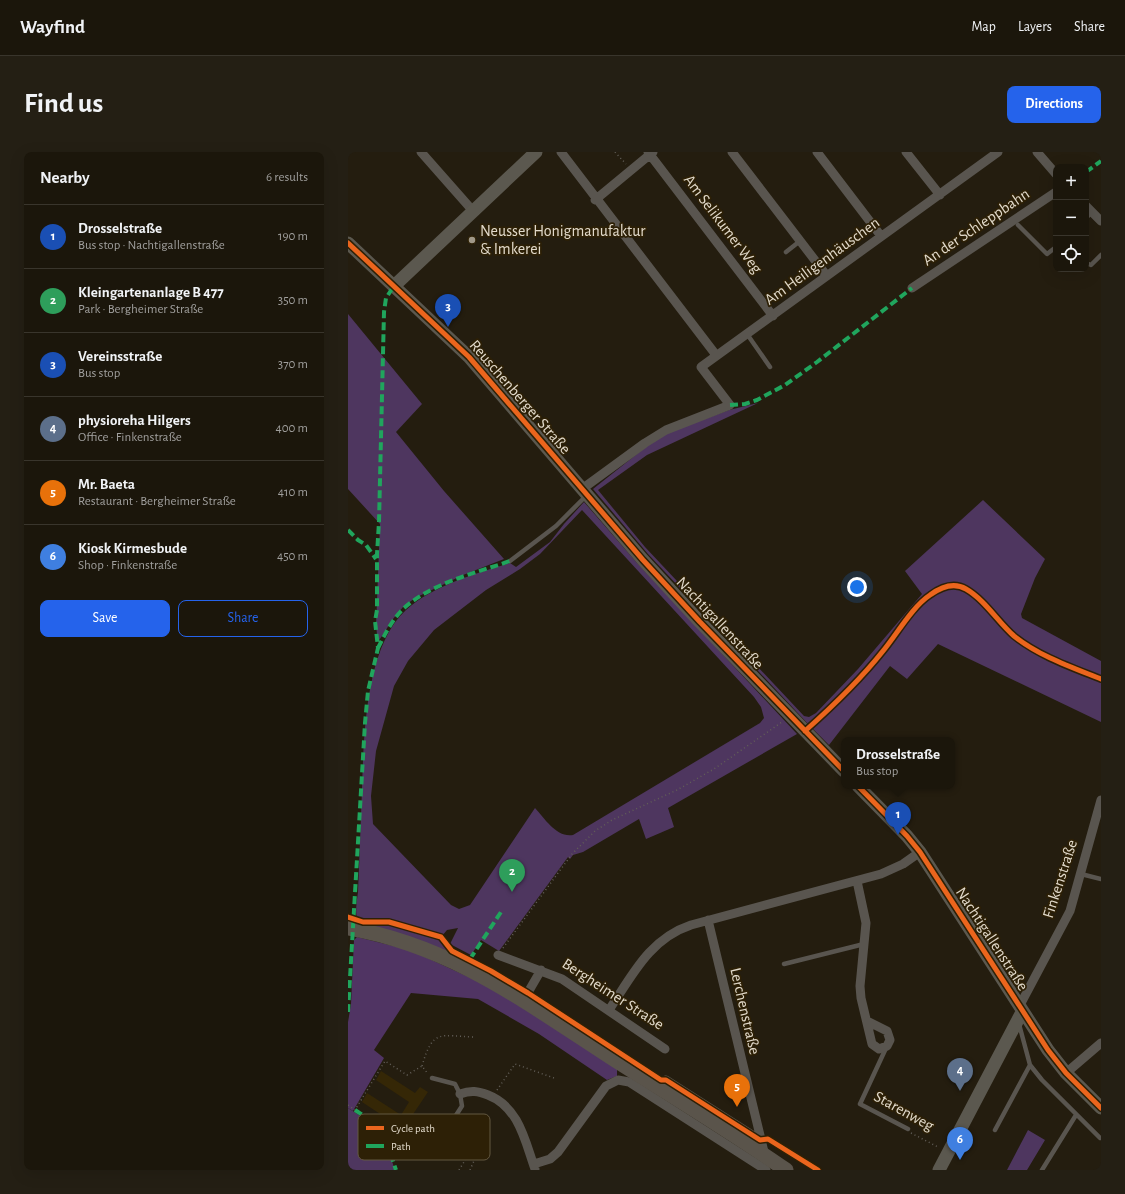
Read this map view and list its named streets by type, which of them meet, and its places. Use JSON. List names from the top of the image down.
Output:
{
  "streets": {
    "main road": ["Reuschenberger Straße", "Nachtigallenstraße", "Finkenstraße"],
    "street": [
      "Am Selikumer Weg",
      "An der Schleppbahn",
      "Am Heiligenhäuschen",
      "Bergheimer Straße",
      "Lerchenstraße"
    ],
    "lane": ["Starenweg"]
  },
  "crossings": [
    ["Am Selikumer Weg", "Am Heiligenhäuschen"],
    ["Am Heiligenhäuschen", "Reuschenberger Straße"],
    ["Am Heiligenhäuschen", "Nachtigallenstraße"],
    ["Reuschenberger Straße", "Nachtigallenstraße"],
    ["Nachtigallenstraße", "Finkenstraße"],
    ["Finkenstraße", "Starenweg"]
  ],
  "places": ["Neusser Honigmanufaktur & Imkerei"],
  "legend": ["Cycle path", "Path"],
  "page": {
    "header": "Wayfind",
    "nav": ["Map", "Layers", "Share"],
    "buttons": [
      "Directions",
      ["Save", "Share"]
    ],
    "title": "Find us",
    "heading": ["Nearby", "6 results"],
    "map_buttons": ["+", "−"],
    "list": [
      {
        "mark": "1",
        "name": "Drosselstraße",
        "note": "Bus stop · Nachtigallenstraße",
        "value": "190 m"
      },
      {
        "mark": "2",
        "name": "Kleingartenanlage B 477",
        "note": "Park · Bergheimer Straße",
        "value": "350 m"
      },
      {
        "mark": "3",
        "name": "Vereinsstraße",
        "note": "Bus stop",
        "value": "370 m"
      },
      {
        "mark": "4",
        "name": "physioreha Hilgers",
        "note": "Office · Finkenstraße",
        "value": "400 m"
      },
      {
        "mark": "5",
        "name": "Mr. Baeta",
        "note": "Restaurant · Bergheimer Straße",
        "value": "410 m"
      },
      {
        "mark": "6",
        "name": "Kiosk Kirmesbude",
        "note": "Shop · Finkenstraße",
        "value": "450 m"
      }
    ],
    "pins": [
      "3",
      "1",
      "2",
      "4",
      "5",
      "6"
    ],
    "popup": ["Drosselstraße", "Bus stop"]
  }
}
